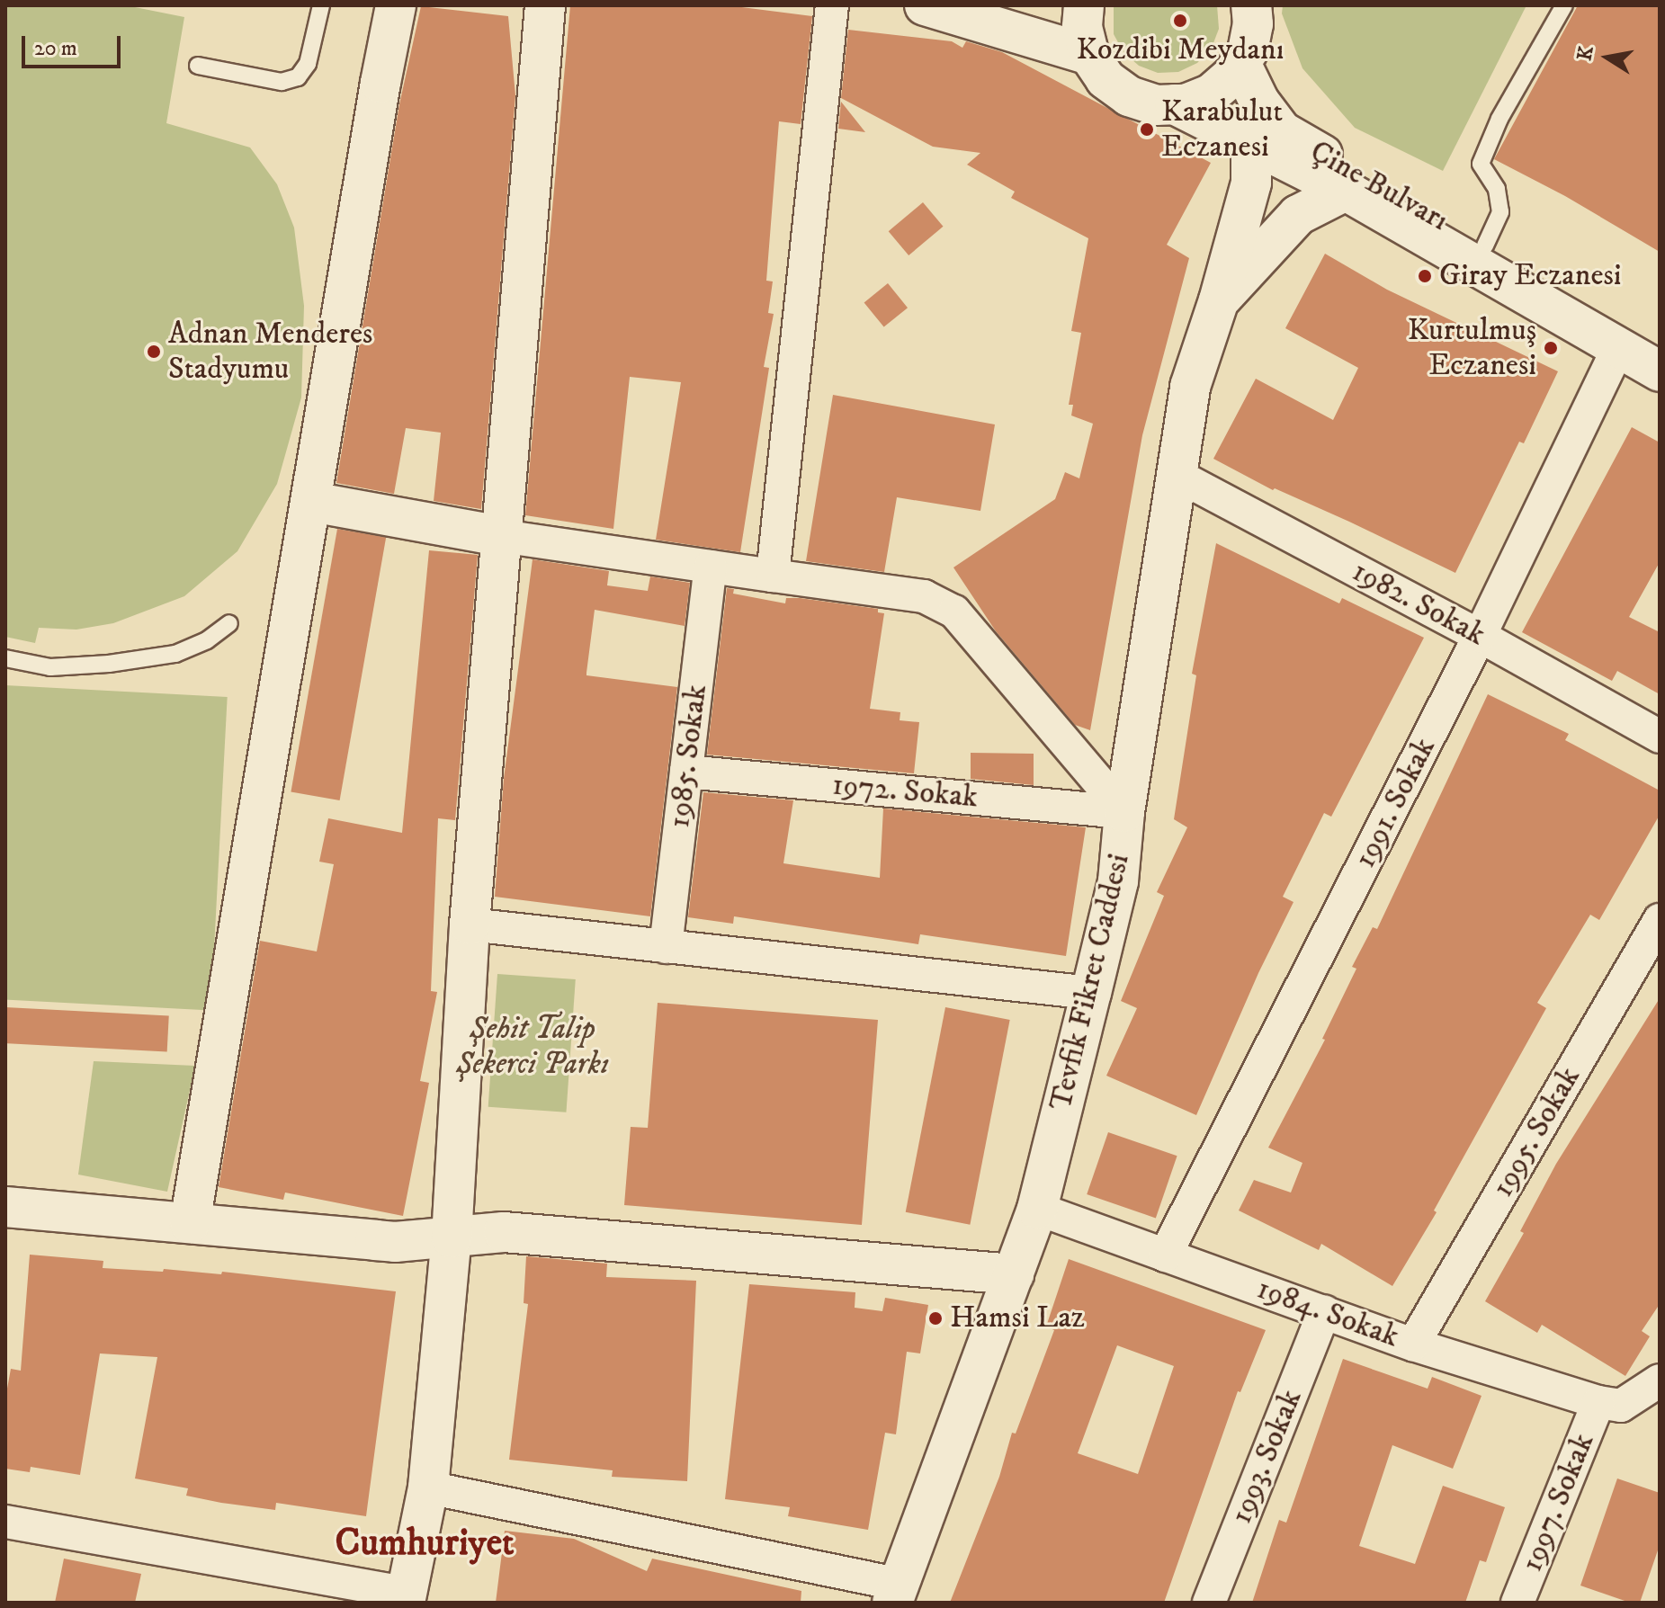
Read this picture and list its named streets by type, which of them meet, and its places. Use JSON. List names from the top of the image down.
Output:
{
  "streets": {
    "street": [
      "Çine Bulvarı",
      "1982. Sokak",
      "1985. Sokak",
      "1972. Sokak",
      "1991. Sokak",
      "Tevfik Fikret Caddesi",
      "1995. Sokak",
      "1984. Sokak",
      "1993. Sokak",
      "1997. Sokak"
    ]
  },
  "crossings": [
    ["Çine Bulvarı", "1991. Sokak"],
    ["Çine Bulvarı", "Tevfik Fikret Caddesi"],
    ["1982. Sokak", "1991. Sokak"],
    ["1982. Sokak", "Tevfik Fikret Caddesi"],
    ["1985. Sokak", "1972. Sokak"],
    ["1972. Sokak", "Tevfik Fikret Caddesi"],
    ["1991. Sokak", "1984. Sokak"],
    ["Tevfik Fikret Caddesi", "1984. Sokak"],
    ["1995. Sokak", "1984. Sokak"],
    ["1984. Sokak", "1993. Sokak"],
    ["1984. Sokak", "1997. Sokak"]
  ],
  "districts": ["Cumhuriyet"],
  "parks": ["Şehit Talip Şekerci Parkı"],
  "places": [
    "Kozdibi Meydanı",
    "Karabulut Eczanesi",
    "Giray Eczanesi",
    "Kurtulmuş Eczanesi",
    "Adnan Menderes Stadyumu",
    "Hamsi Laz"
  ],
  "scale_bar": "20 m",
  "north": "left"
}
